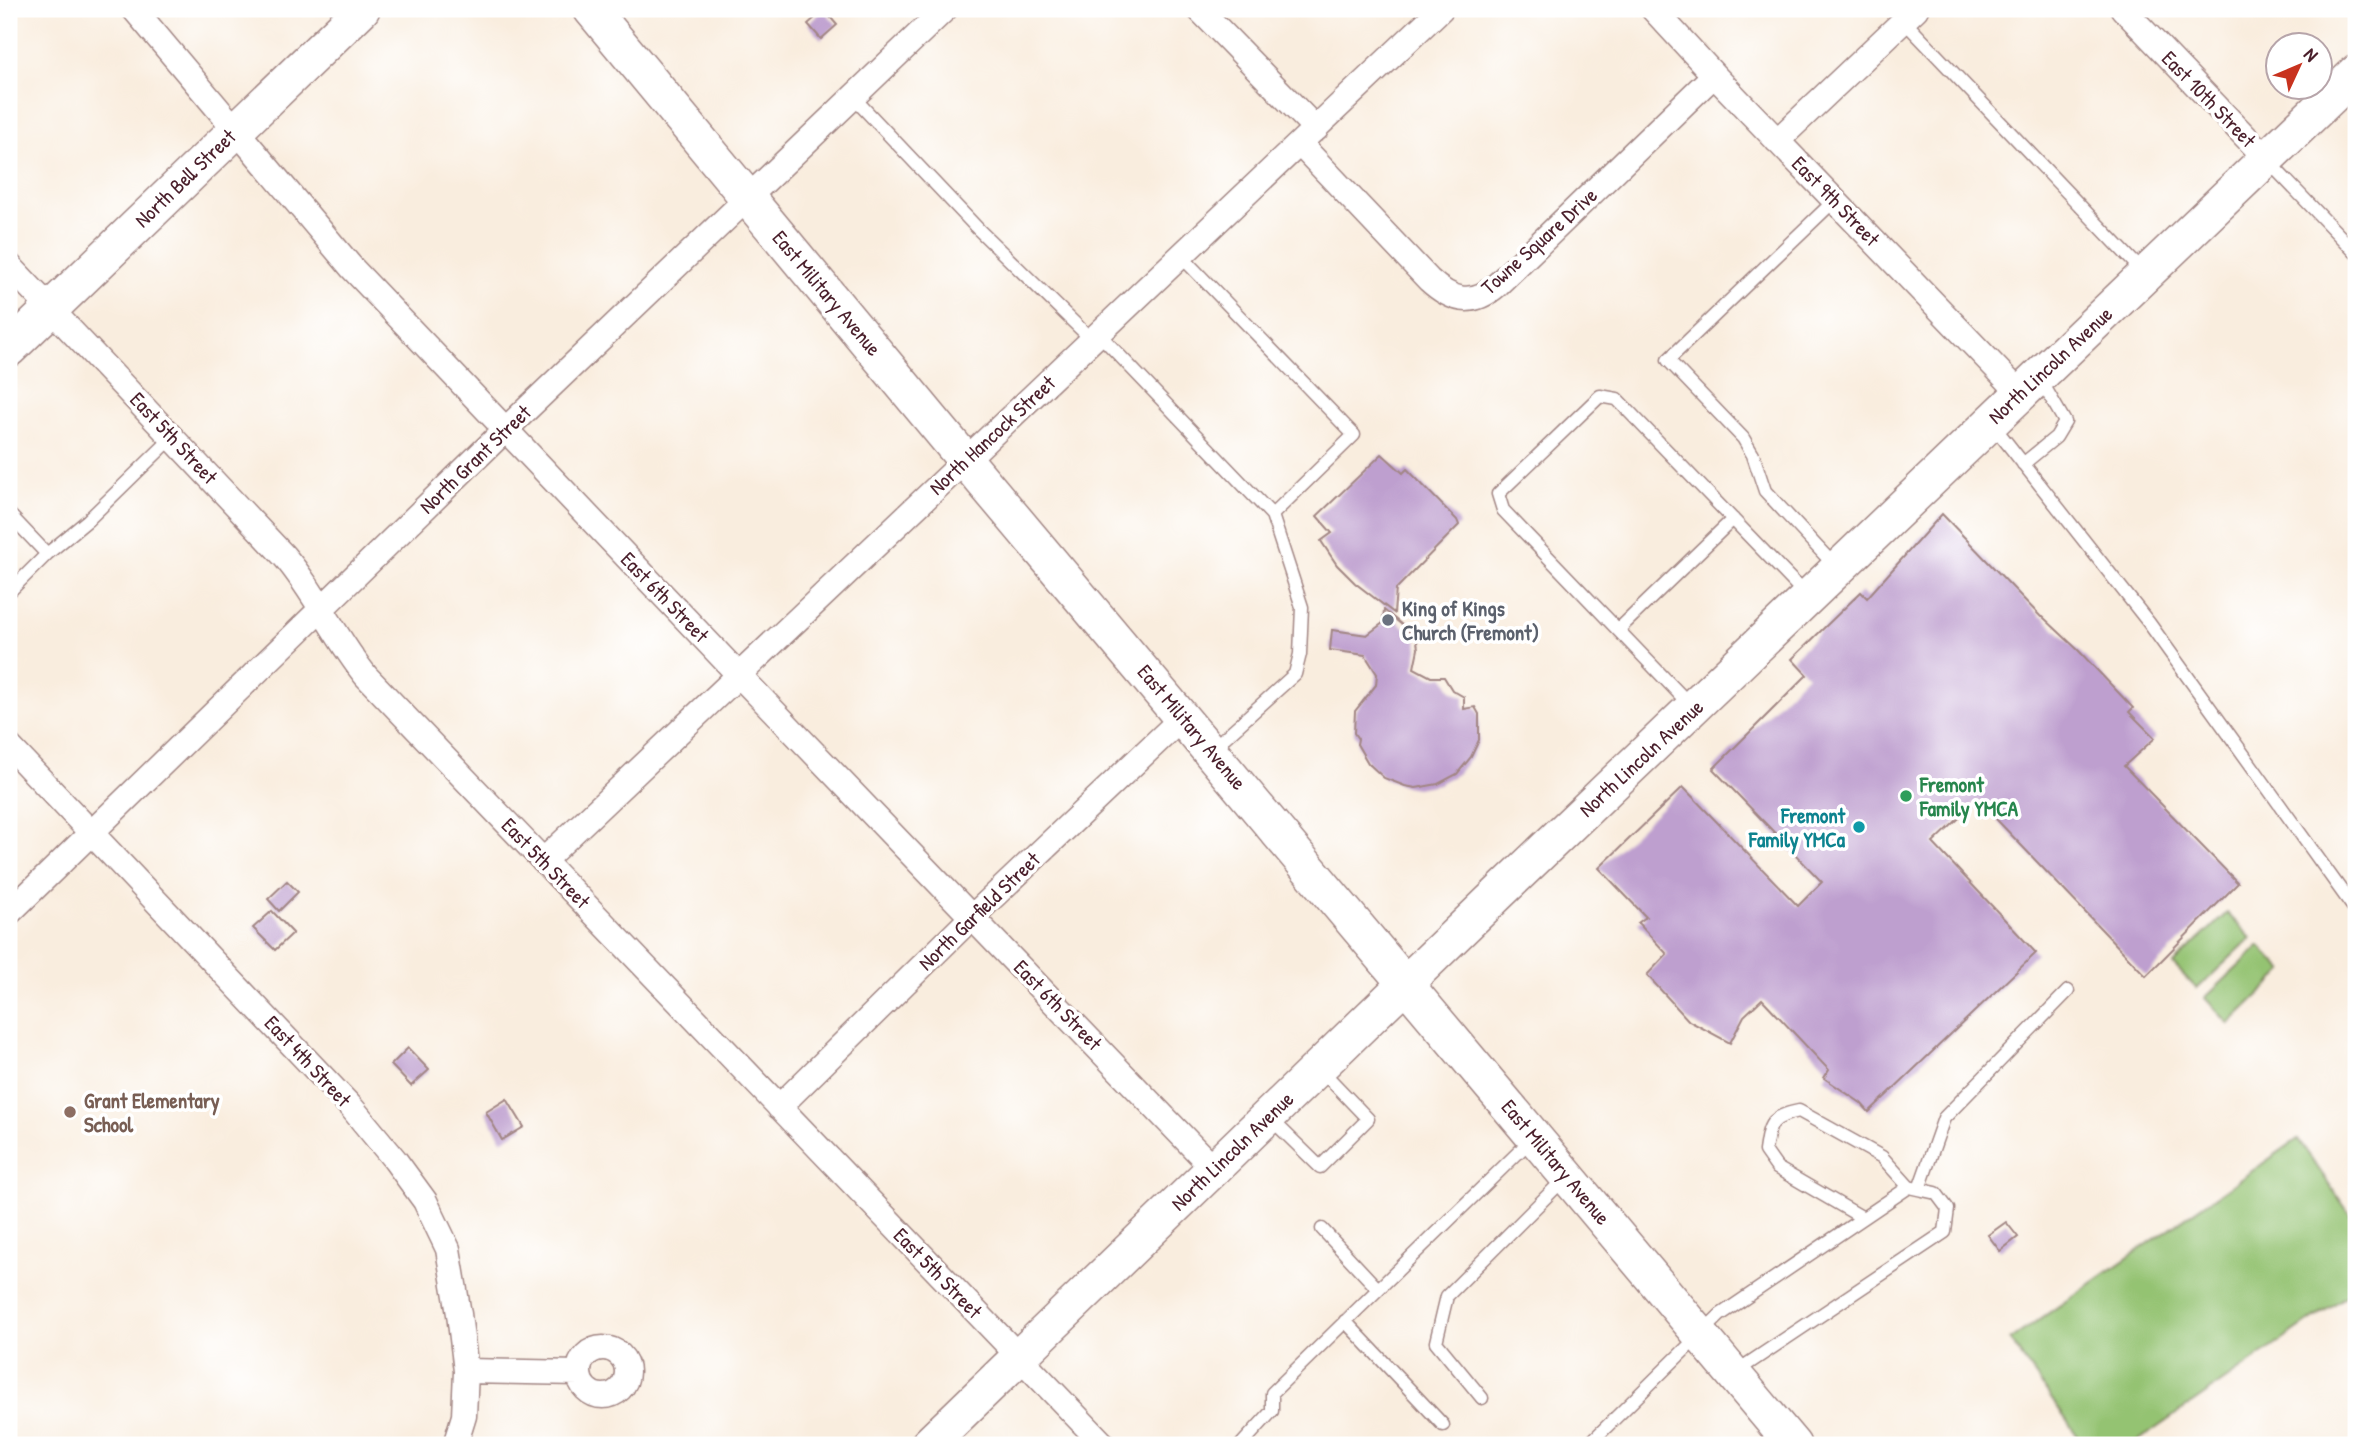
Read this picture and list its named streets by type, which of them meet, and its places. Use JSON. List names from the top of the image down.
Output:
{
  "streets": {
    "main road": ["North Bell Street", "East Military Avenue", "North Lincoln Avenue"],
    "street": [
      "East 10th Street",
      "East 9th Street",
      "Towne Square Drive",
      "North Hancock Street",
      "East 5th Street",
      "North Grant Street",
      "East 6th Street",
      "North Garfield Street",
      "East 4th Street"
    ]
  },
  "crossings": [
    ["East 10th Street", "North Lincoln Avenue"],
    ["North Bell Street", "East 5th Street"],
    ["North Bell Street", "East 6th Street"],
    ["East 9th Street", "Towne Square Drive"],
    ["East 9th Street", "North Lincoln Avenue"],
    ["Towne Square Drive", "North Hancock Street"],
    ["East Military Avenue", "North Lincoln Avenue"],
    ["East Military Avenue", "North Hancock Street"],
    ["East Military Avenue", "North Grant Street"],
    ["East Military Avenue", "North Garfield Street"],
    ["North Lincoln Avenue", "East 5th Street"],
    ["North Lincoln Avenue", "East 6th Street"],
    ["North Hancock Street", "East 5th Street"],
    ["North Hancock Street", "East 6th Street"],
    ["East 5th Street", "North Grant Street"],
    ["East 5th Street", "North Garfield Street"],
    ["North Grant Street", "East 6th Street"],
    ["North Grant Street", "East 4th Street"],
    ["East 6th Street", "North Garfield Street"]
  ],
  "places": [
    "King of Kings Church (Fremont)",
    "Fremont Family YMCA",
    "Fremont Family YMCa",
    "Grant Elementary School"
  ],
  "north": "top right"
}
